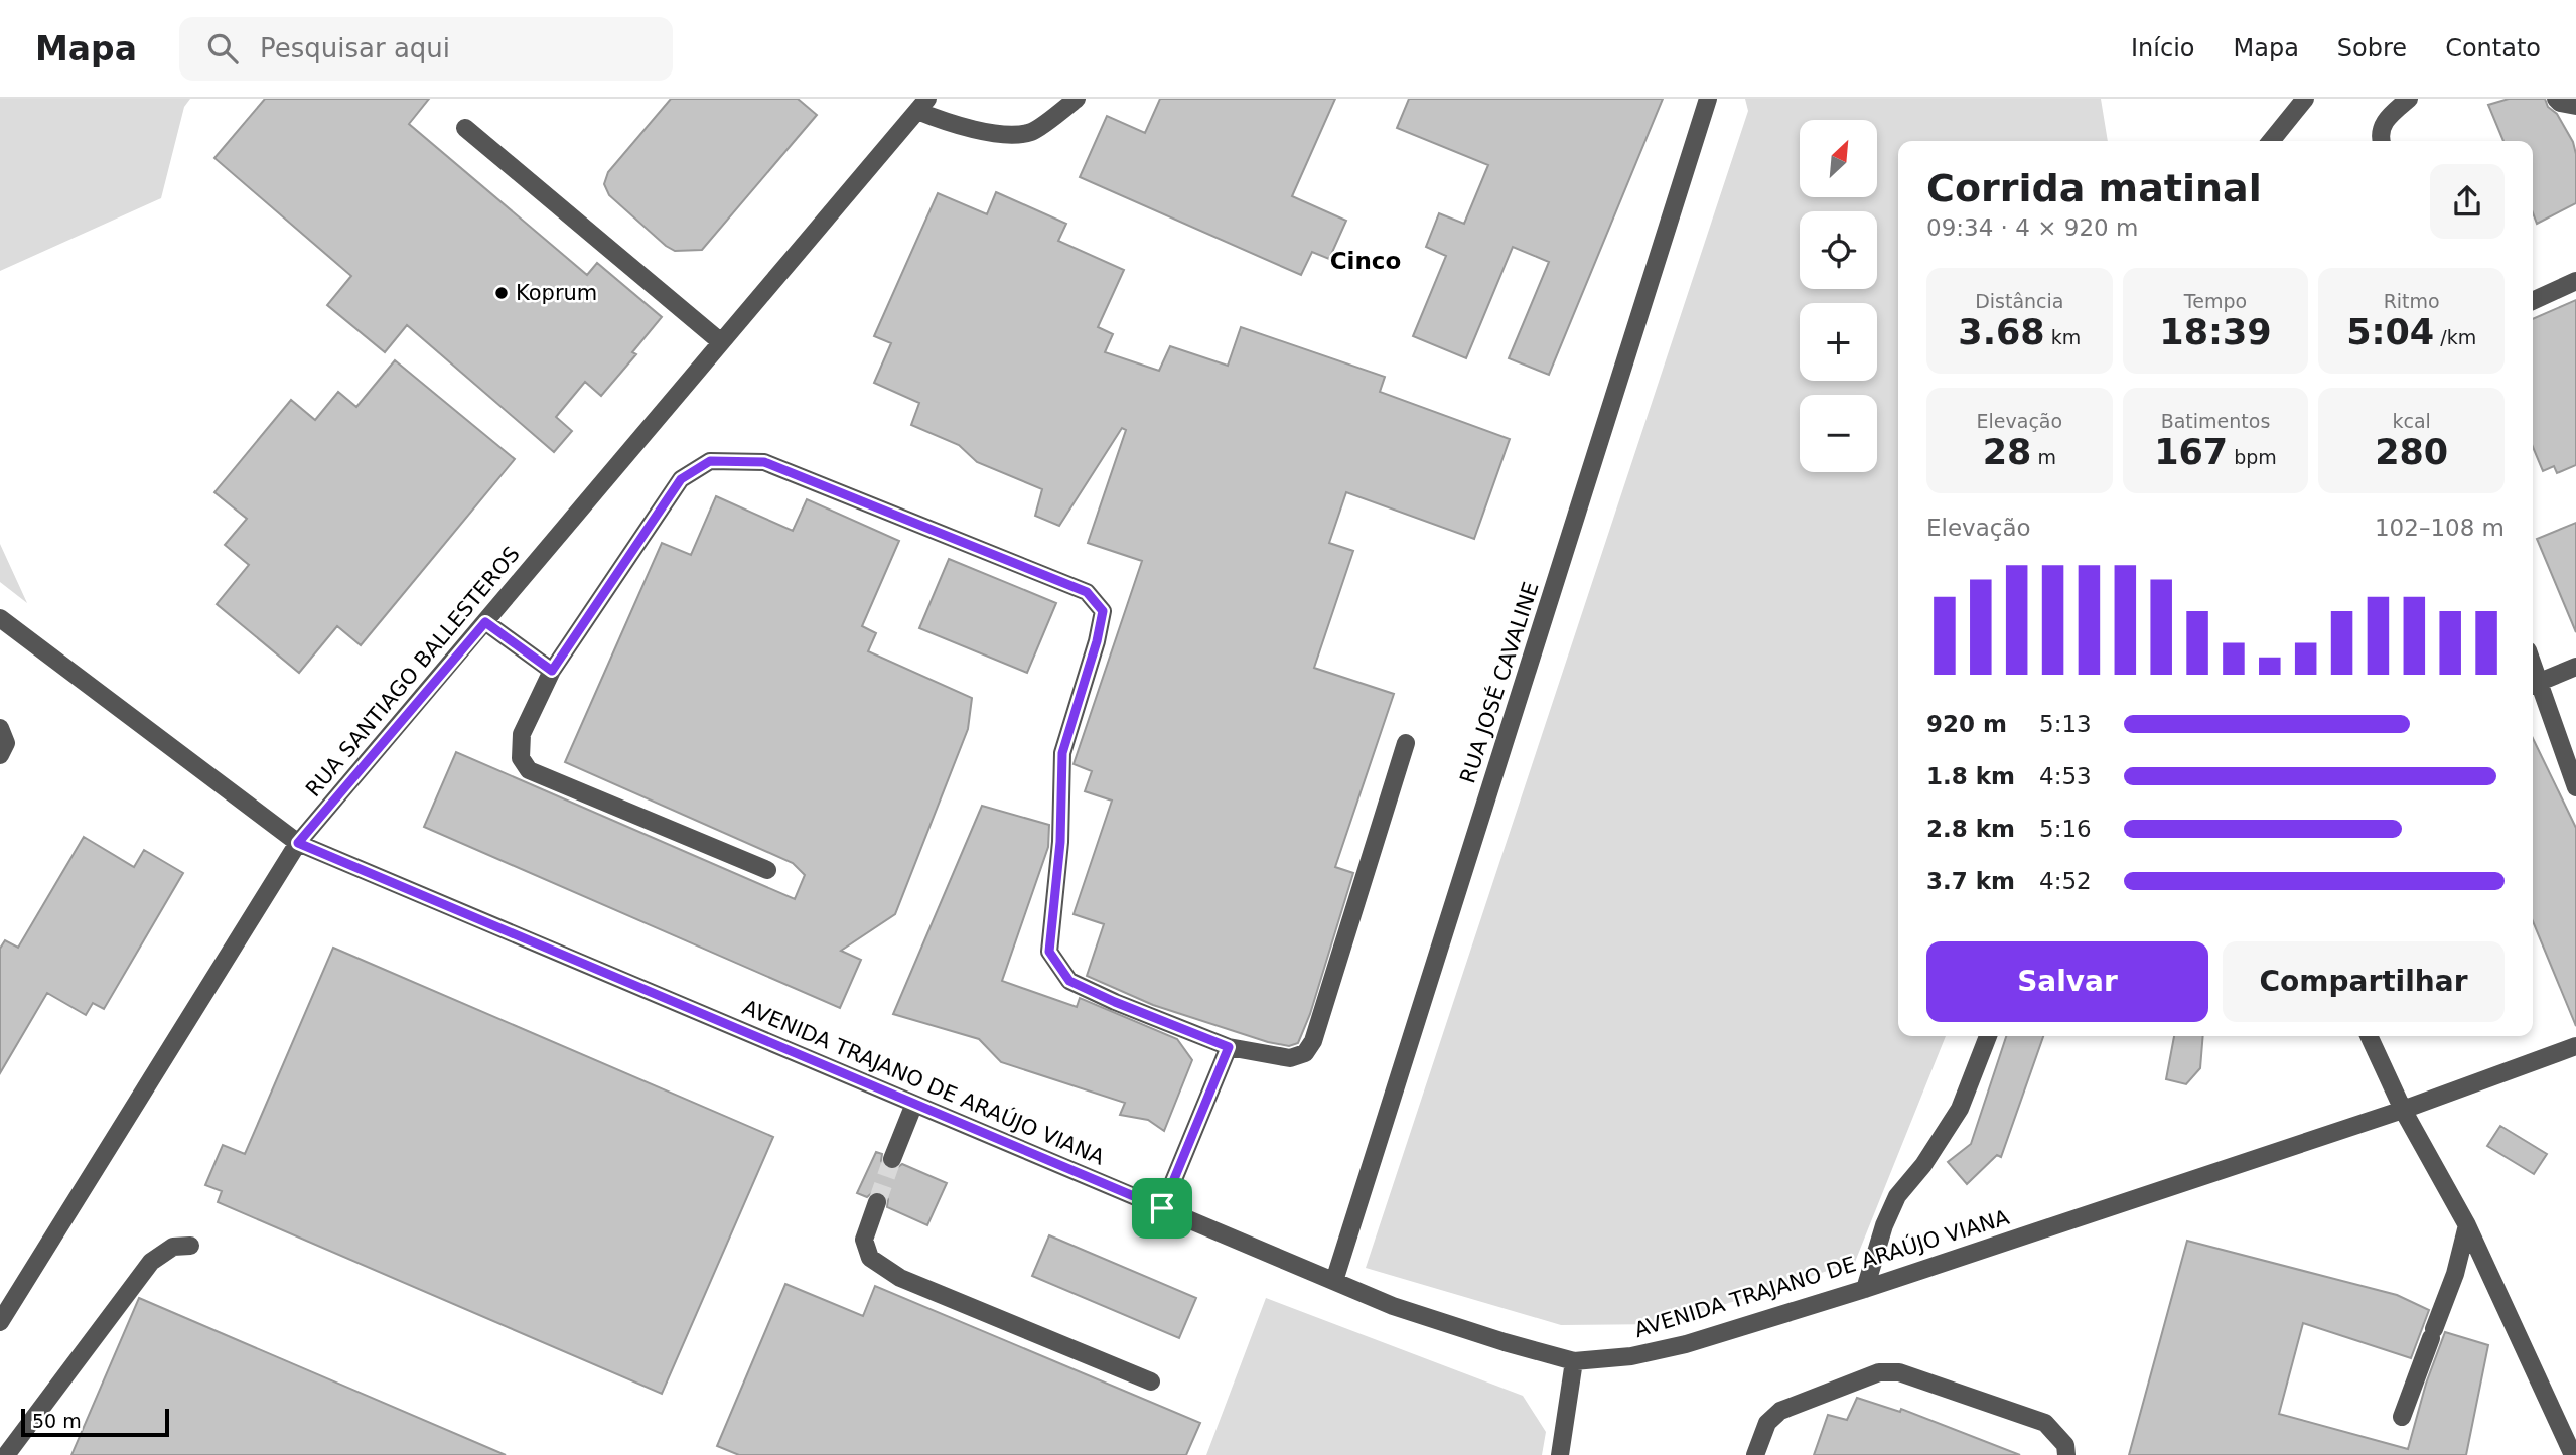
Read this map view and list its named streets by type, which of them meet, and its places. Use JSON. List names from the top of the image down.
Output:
{
  "streets": {
    "street": ["RUA SANTIAGO BALLESTEROS", "RUA JOSÉ CAVALINE", "AVENIDA TRAJANO DE ARAÚJO VIANA"]
  },
  "crossings": [
    ["RUA SANTIAGO BALLESTEROS", "AVENIDA TRAJANO DE ARAÚJO VIANA"],
    ["RUA JOSÉ CAVALINE", "AVENIDA TRAJANO DE ARAÚJO VIANA"]
  ],
  "districts": ["Cinco"],
  "places": ["Koprum"],
  "scale_bar": "50 m",
  "north": "top right",
  "page": {
    "header": "Mapa",
    "search": "Pesquisar aqui",
    "nav": [
      "Início",
      "Mapa",
      "Sobre",
      "Contato"
    ],
    "map_buttons": ["+", "−"],
    "heading": ["Corrida matinal", "09:34 · 4 × 920 m"],
    "stats": [
      ["Distância", "3.68 km"],
      ["Tempo", "18:39"],
      ["Ritmo", "5:04 /km"],
      ["Elevação", "28 m"],
      ["Batimentos", "167 bpm"],
      ["kcal", "280"]
    ],
    "chart": ["Elevação", "102–108 m"],
    "list": [
      {
        "name": "920 m",
        "note": "5:13"
      },
      {
        "name": "1.8 km",
        "note": "4:53"
      },
      {
        "name": "2.8 km",
        "note": "5:16"
      },
      {
        "name": "3.7 km",
        "note": "4:52"
      }
    ],
    "buttons": ["Salvar", "Compartilhar"],
    "scale": "50 m"
  }
}
